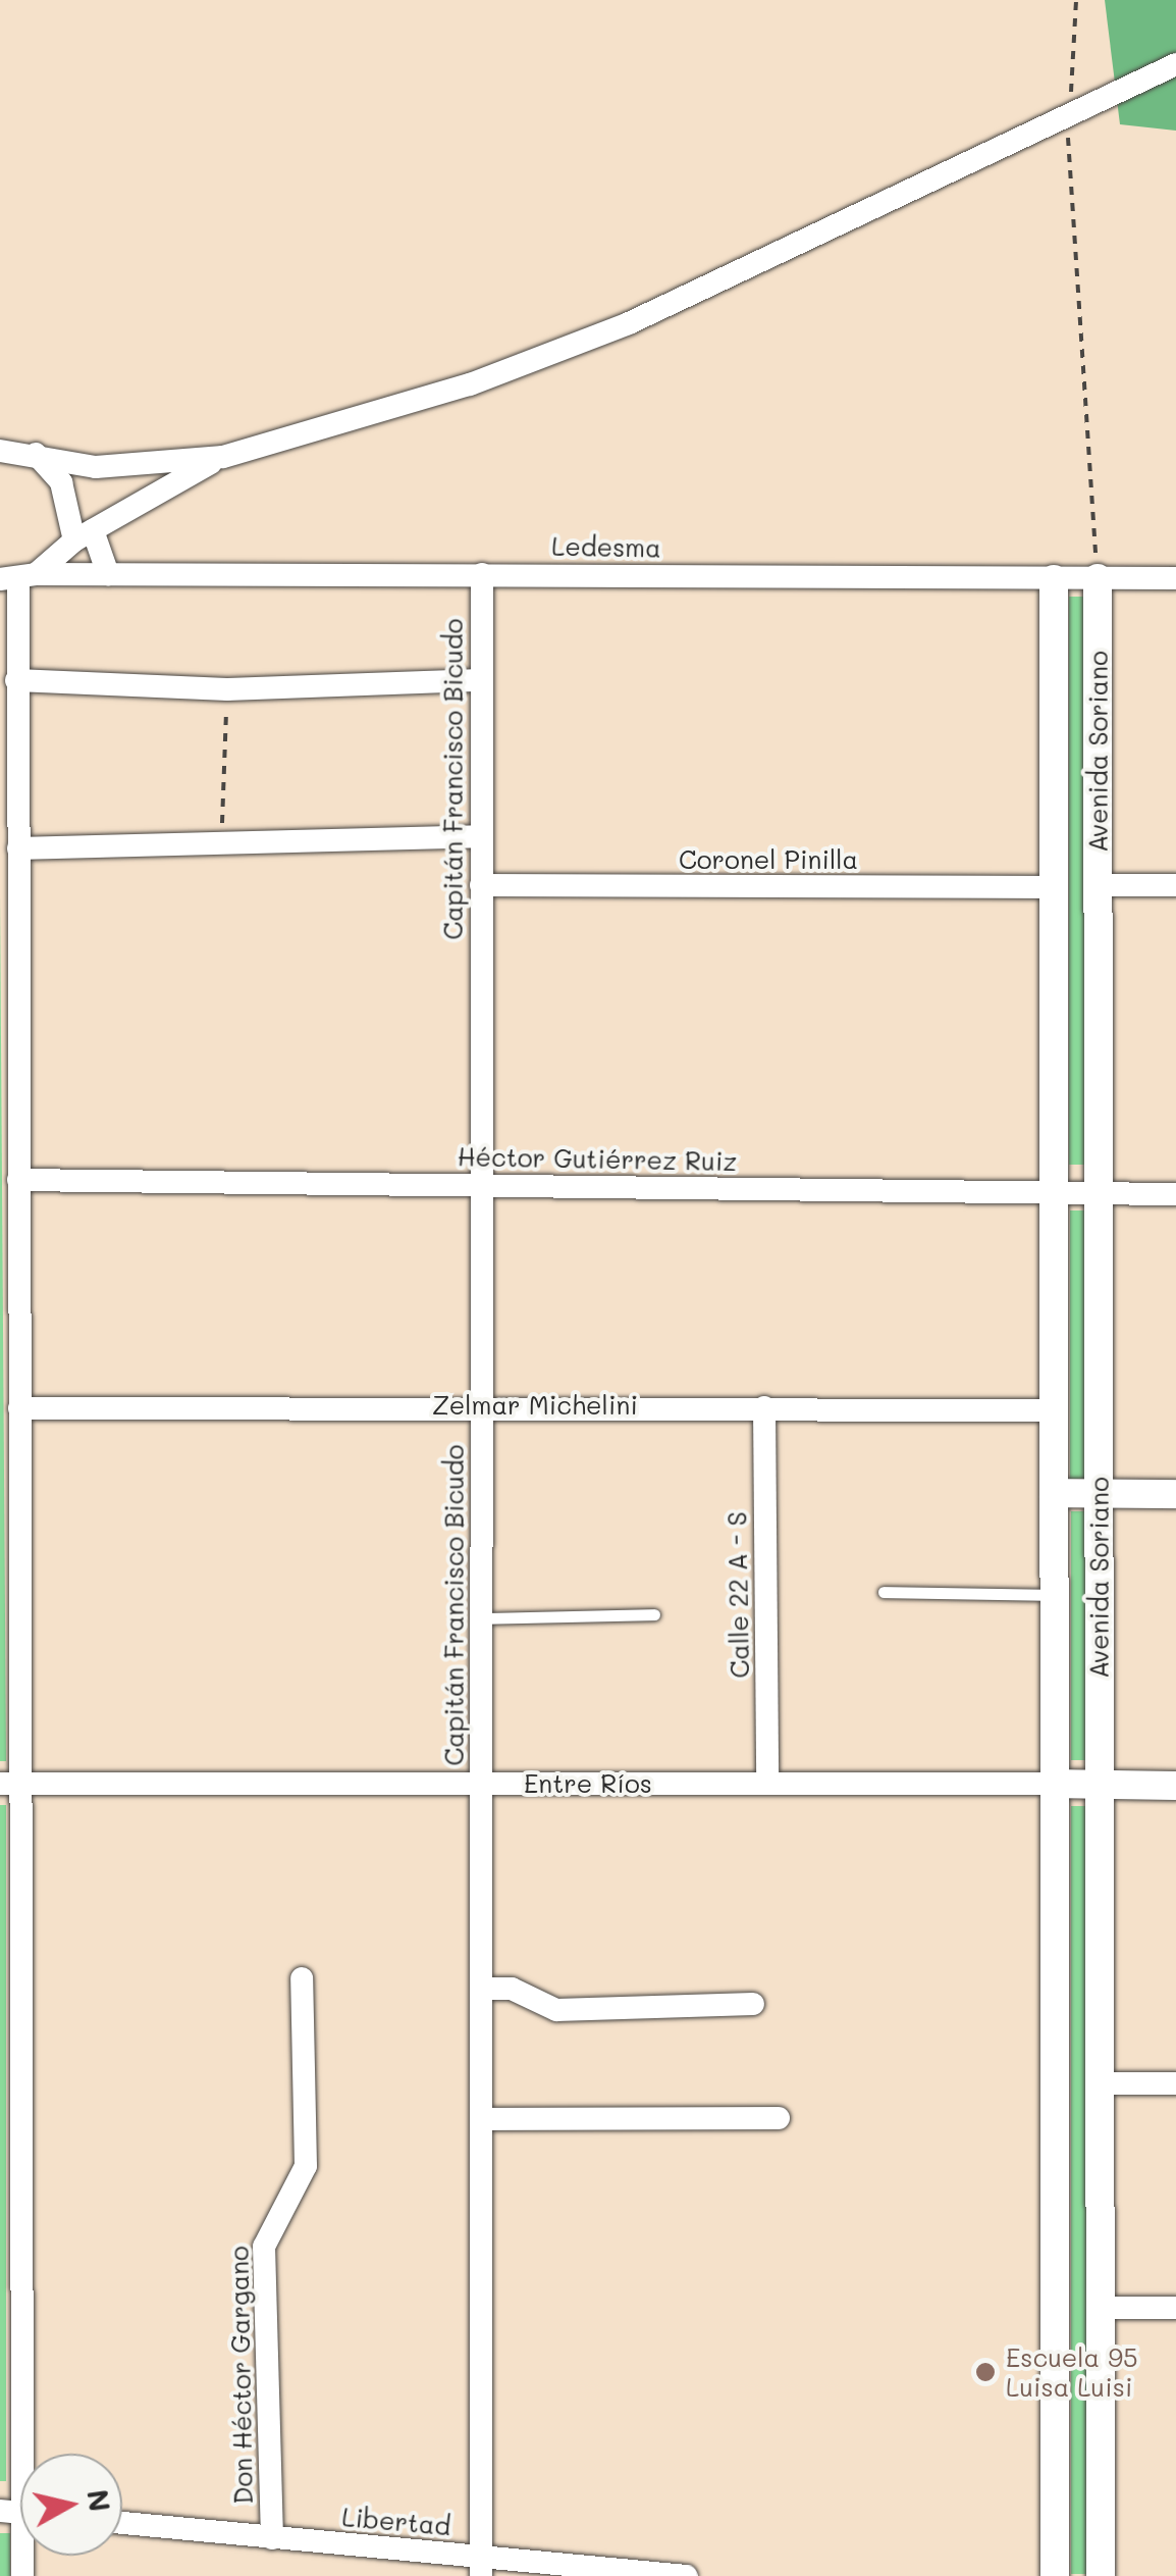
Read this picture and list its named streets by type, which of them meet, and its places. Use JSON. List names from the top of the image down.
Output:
{
  "streets": {
    "street": [
      "Ledesma",
      "Avenida Soriano",
      "Capitán Francisco Bicudo",
      "Coronel Pinilla",
      "Héctor Gutiérrez Ruiz",
      "Zelmar Michelini",
      "Calle 22 A - S",
      "Entre Ríos",
      "Don Héctor Gargano",
      "Libertad"
    ]
  },
  "crossings": [
    ["Ledesma", "Avenida Soriano"],
    ["Ledesma", "Capitán Francisco Bicudo"],
    ["Avenida Soriano", "Coronel Pinilla"],
    ["Avenida Soriano", "Héctor Gutiérrez Ruiz"],
    ["Avenida Soriano", "Zelmar Michelini"],
    ["Avenida Soriano", "Entre Ríos"],
    ["Capitán Francisco Bicudo", "Coronel Pinilla"],
    ["Capitán Francisco Bicudo", "Héctor Gutiérrez Ruiz"],
    ["Capitán Francisco Bicudo", "Zelmar Michelini"],
    ["Capitán Francisco Bicudo", "Entre Ríos"],
    ["Capitán Francisco Bicudo", "Libertad"],
    ["Zelmar Michelini", "Calle 22 A - S"],
    ["Calle 22 A - S", "Entre Ríos"],
    ["Don Héctor Gargano", "Libertad"]
  ],
  "places": ["Escuela 95 Luisa Luisi"],
  "north": "right"
}
